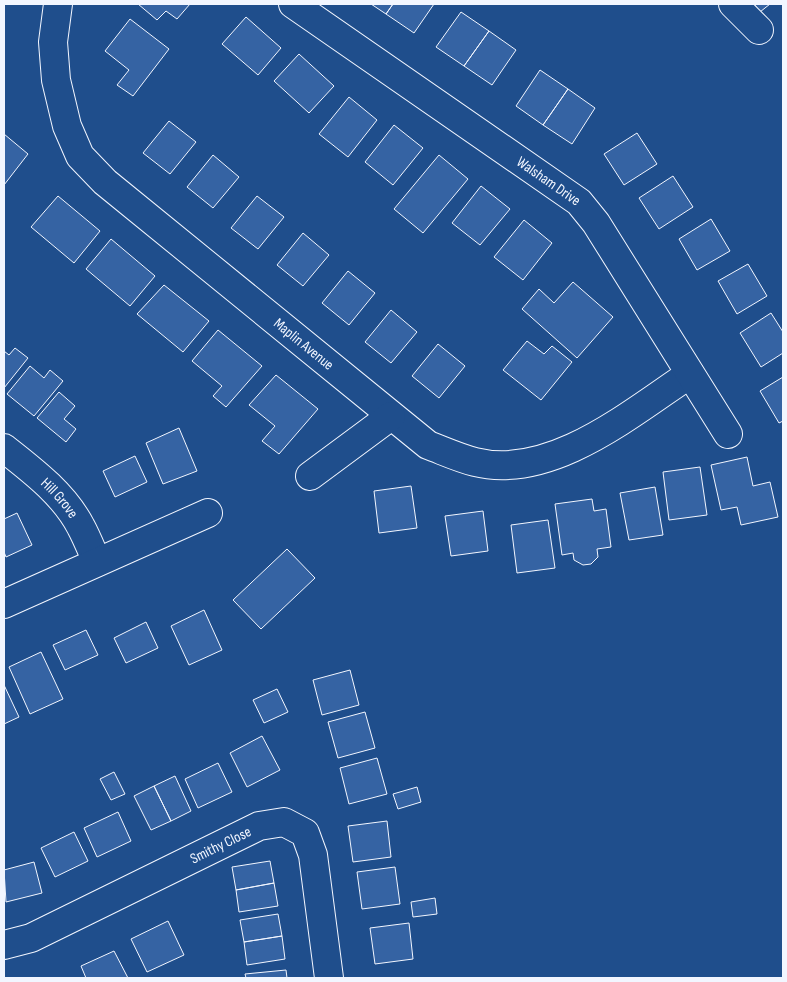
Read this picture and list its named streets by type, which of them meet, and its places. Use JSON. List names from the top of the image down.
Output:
{
  "streets": {
    "street": [
      "Walsham Drive",
      "Maplin Avenue",
      "Hill Grove",
      "Smithy Close"
    ]
  },
  "crossings": [
    ["Walsham Drive", "Maplin Avenue"]
  ]
}
